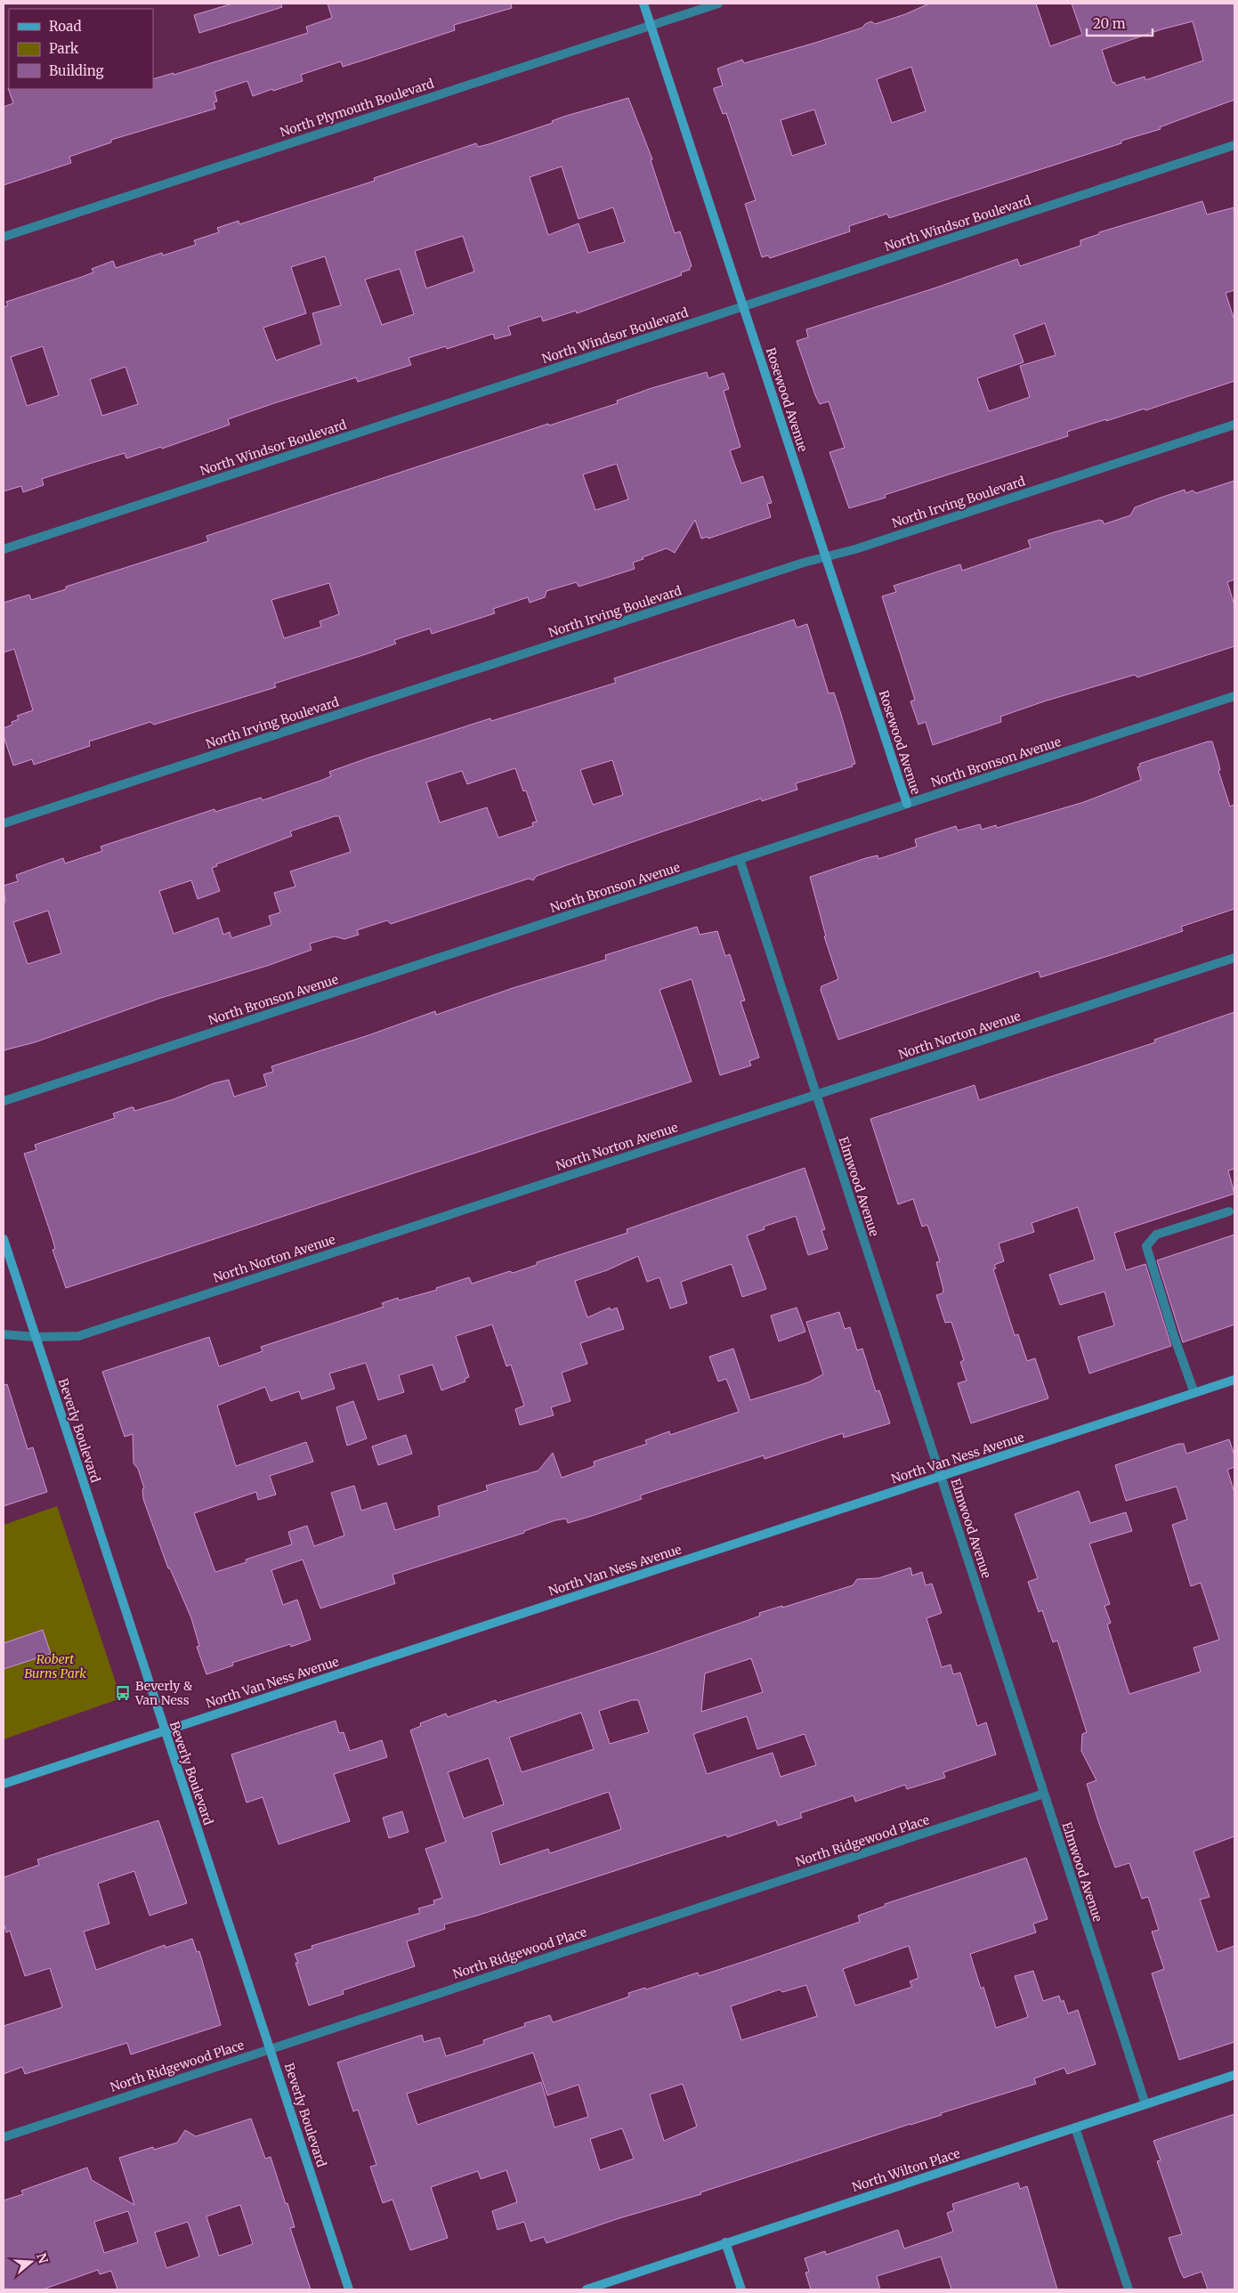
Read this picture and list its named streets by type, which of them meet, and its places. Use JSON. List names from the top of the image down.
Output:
{
  "streets": {
    "street": [
      "North Plymouth Boulevard",
      "North Windsor Boulevard",
      "Rosewood Avenue",
      "North Irving Boulevard",
      "North Bronson Avenue",
      "North Norton Avenue",
      "Elmwood Avenue",
      "Beverly Boulevard",
      "North Van Ness Avenue",
      "North Ridgewood Place",
      "North Wilton Place"
    ]
  },
  "crossings": [
    ["North Plymouth Boulevard", "Rosewood Avenue"],
    ["North Windsor Boulevard", "Rosewood Avenue"],
    ["Rosewood Avenue", "North Irving Boulevard"],
    ["Rosewood Avenue", "North Bronson Avenue"],
    ["North Bronson Avenue", "Elmwood Avenue"],
    ["North Norton Avenue", "Elmwood Avenue"],
    ["North Norton Avenue", "Beverly Boulevard"],
    ["Elmwood Avenue", "North Van Ness Avenue"],
    ["Elmwood Avenue", "North Ridgewood Place"],
    ["Elmwood Avenue", "North Wilton Place"],
    ["Beverly Boulevard", "North Van Ness Avenue"],
    ["Beverly Boulevard", "North Ridgewood Place"]
  ],
  "parks": ["Robert Burns Park"],
  "places": {
    "bus stop": ["Beverly & Van Ness"]
  },
  "legend": ["Road", "Park", "Building"],
  "scale_bar": "20 m",
  "north": "right"
}
